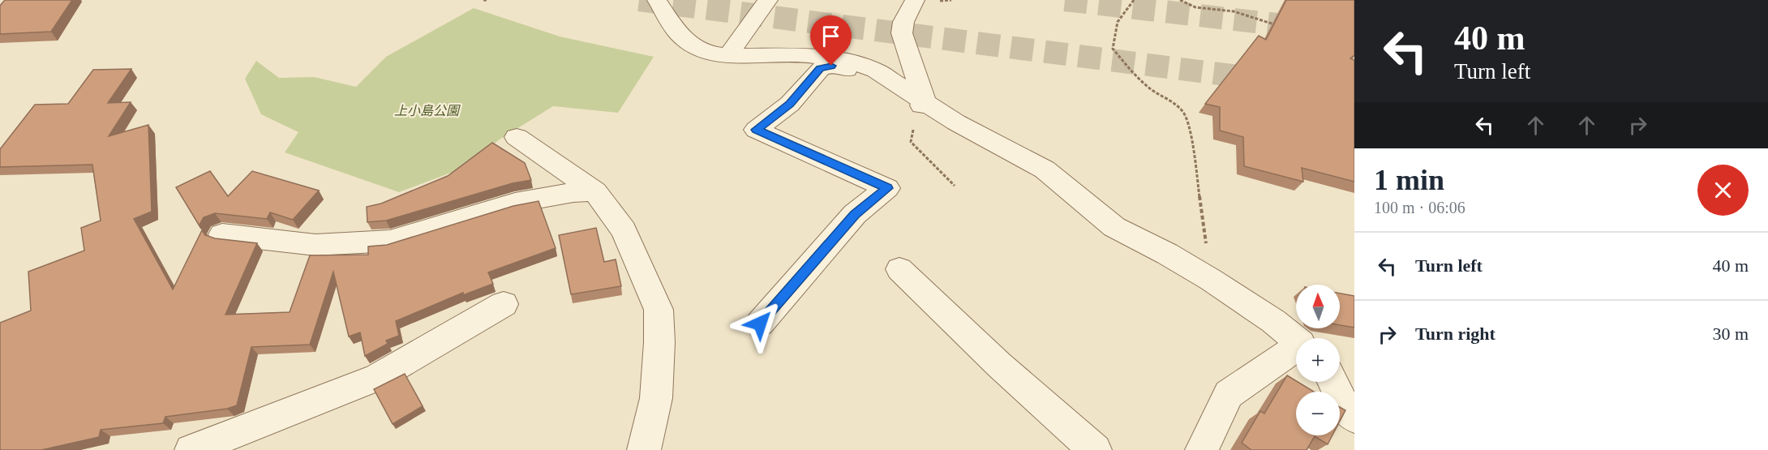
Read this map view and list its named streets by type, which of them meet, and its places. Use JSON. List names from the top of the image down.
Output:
{
  "parks": ["上小島公園"],
  "north": "top",
  "page": {
    "turn": ["40 m", "Turn left"],
    "heading": ["1 min", "100 m · 06:06"],
    "list": [
      {
        "name": "Turn left",
        "value": "40 m"
      },
      {
        "name": "Turn right",
        "value": "30 m"
      }
    ],
    "map_buttons": ["+", "−"]
  }
}
